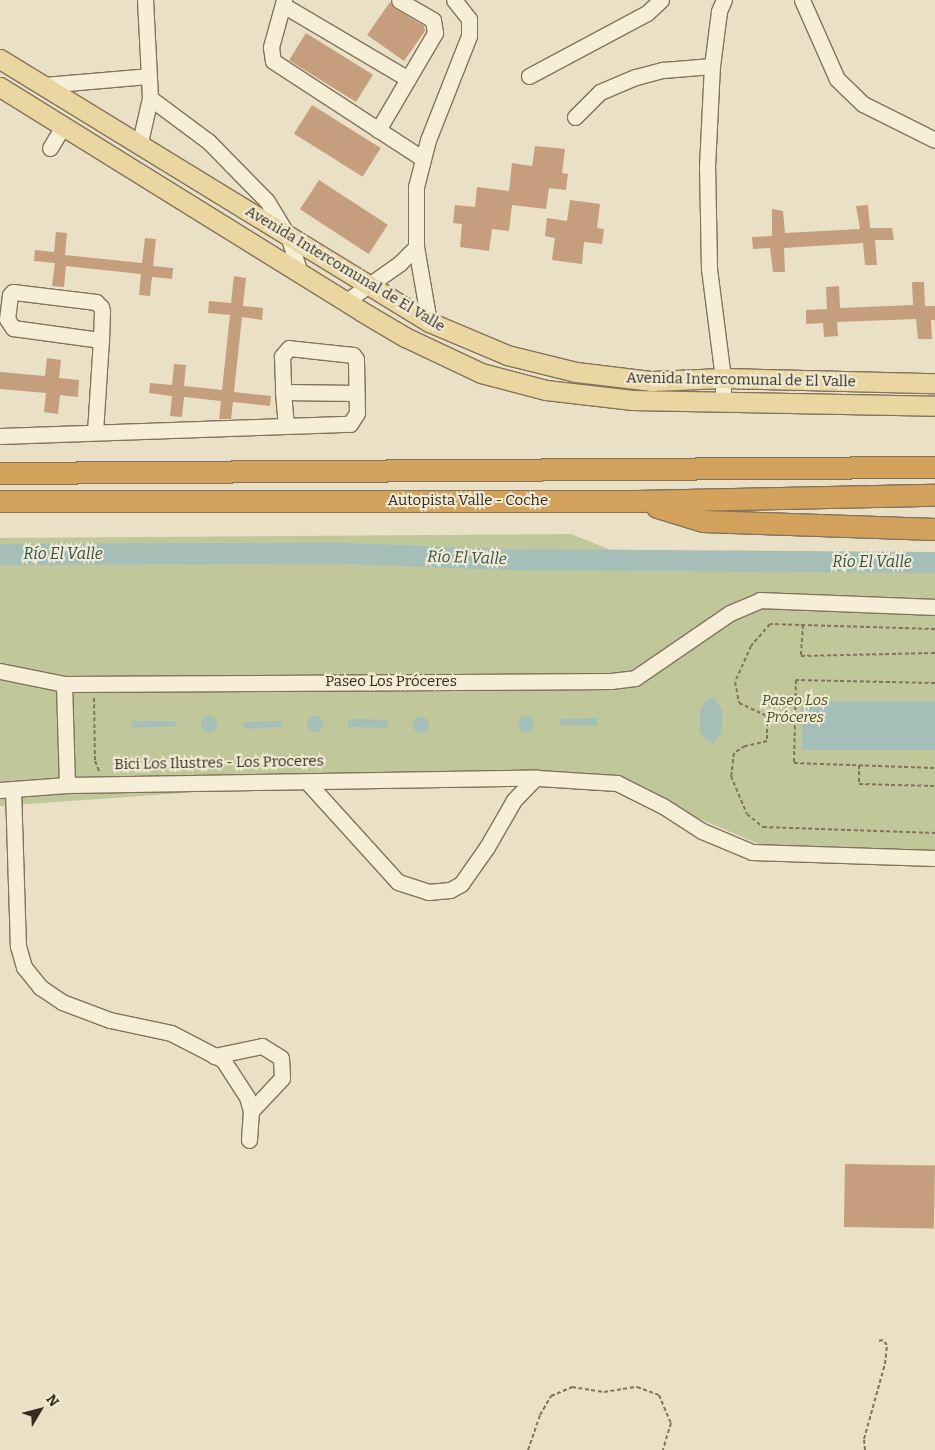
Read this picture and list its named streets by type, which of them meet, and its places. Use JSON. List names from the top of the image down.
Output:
{
  "streets": {
    "highway": ["Autopista Valle - Coche"],
    "main road": ["Avenida Intercomunal de El Valle"],
    "street": ["Paseo Los Próceres"],
    "path": ["Bici Los Ilustres - Los Proceres"]
  },
  "water": ["Río El Valle"],
  "parks": ["Paseo Los Próceres"],
  "north": "top right"
}
